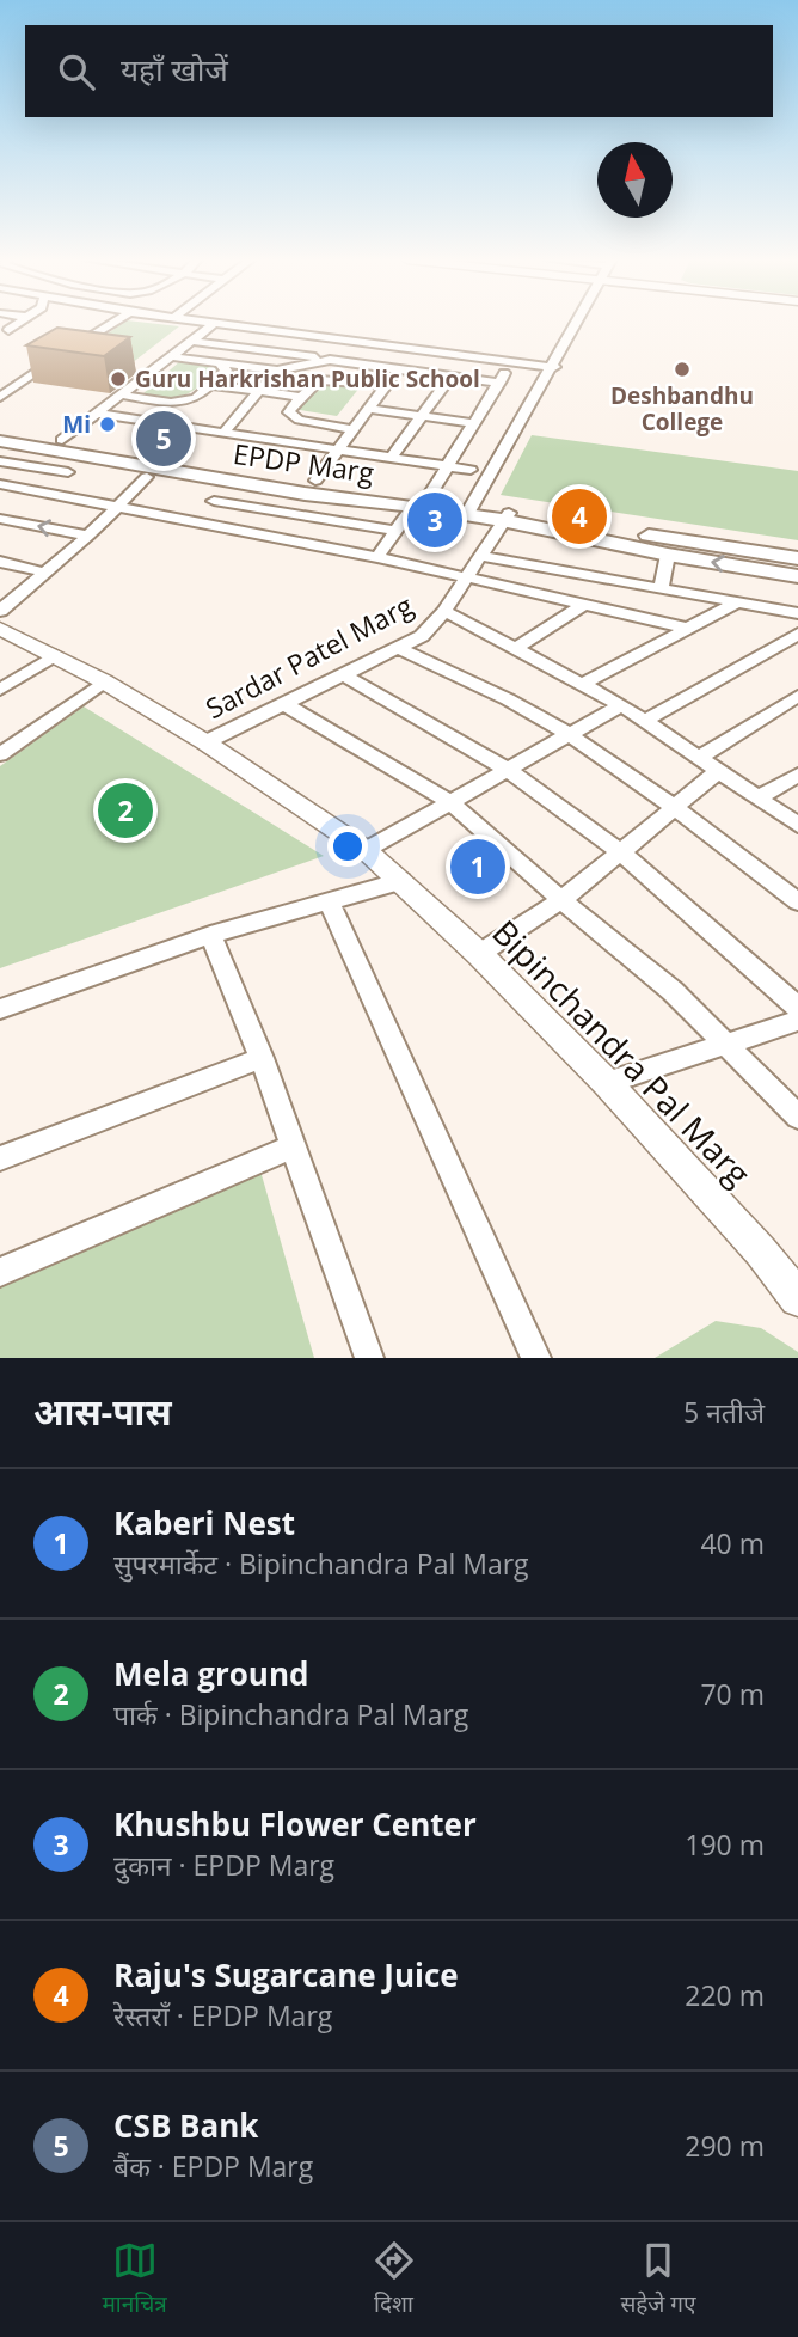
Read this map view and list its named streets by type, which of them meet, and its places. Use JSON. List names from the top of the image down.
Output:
{
  "streets": {
    "main road": ["EPDP Marg"],
    "street": ["Sardar Patel Marg", "Bipinchandra Pal Marg"]
  },
  "crossings": [
    ["EPDP Marg", "Sardar Patel Marg"],
    ["Sardar Patel Marg", "Bipinchandra Pal Marg"]
  ],
  "places": ["Deshbandhu College", "Guru Harkrishan Public School", "Mi"],
  "north": "top",
  "page": {
    "search": "यहाँ खोजें",
    "pins": [
      "5",
      "4",
      "3",
      "2",
      "1"
    ],
    "heading": ["आस-पास", "5 नतीजे"],
    "list": [
      {
        "mark": "1",
        "name": "Kaberi Nest",
        "note": "सुपरमार्केट · Bipinchandra Pal Marg",
        "value": "40 m"
      },
      {
        "mark": "2",
        "name": "Mela ground",
        "note": "पार्क · Bipinchandra Pal Marg",
        "value": "70 m"
      },
      {
        "mark": "3",
        "name": "Khushbu Flower Center",
        "note": "दुकान · EPDP Marg",
        "value": "190 m"
      },
      {
        "mark": "4",
        "name": "Raju's Sugarcane Juice",
        "note": "रेस्तराँ · EPDP Marg",
        "value": "220 m"
      },
      {
        "mark": "5",
        "name": "CSB Bank",
        "note": "बैंक · EPDP Marg",
        "value": "290 m"
      }
    ],
    "nav": ["मानचित्र", "दिशा", "सहेजे गए"]
  }
}
